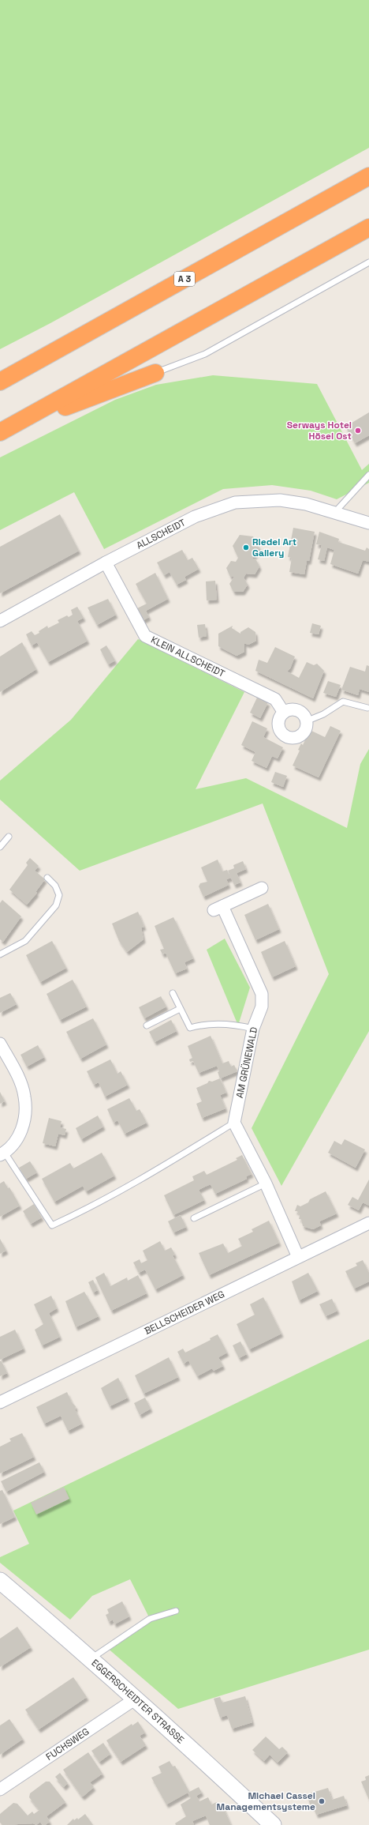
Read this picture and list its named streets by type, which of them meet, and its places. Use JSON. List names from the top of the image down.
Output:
{
  "streets": {
    "highway": ["A 3"],
    "street": [
      "ALLSCHEIDT",
      "KLEIN ALLSCHEIDT",
      "AM GRÜNEWALD",
      "BELLSCHEIDER WEG",
      "EGGERSCHEIDTER STRASSE",
      "FUCHSWEG"
    ]
  },
  "crossings": [
    ["ALLSCHEIDT", "KLEIN ALLSCHEIDT"],
    ["EGGERSCHEIDTER STRASSE", "FUCHSWEG"]
  ],
  "places": ["Serways Hotel Hösel Ost", "Riedel Art Gallery", "Michael Cassel Managementsysteme"]
}
